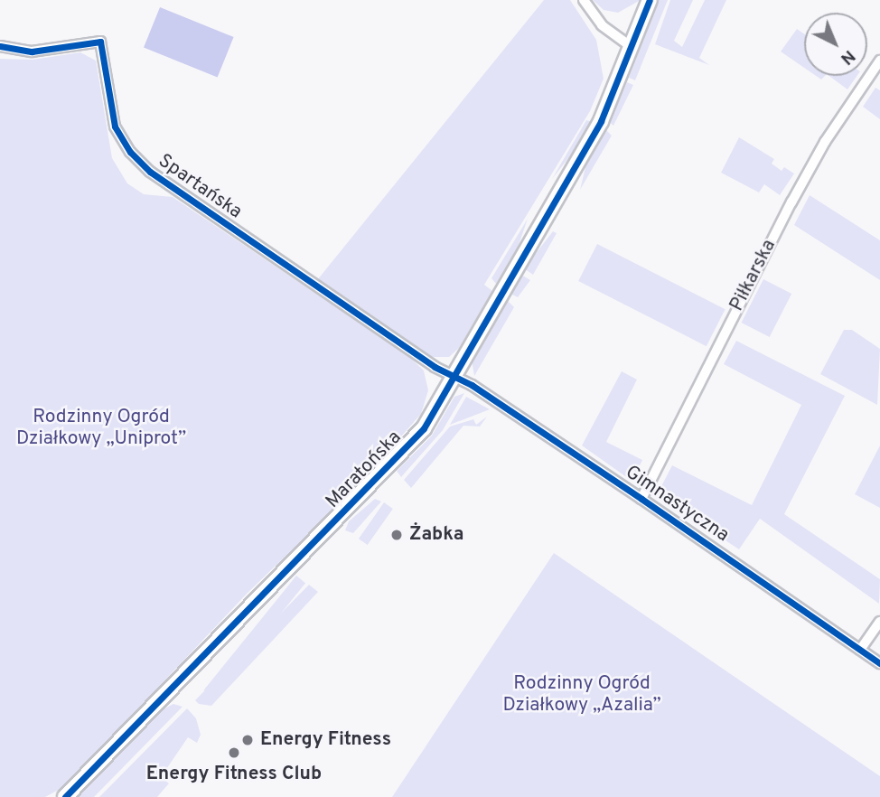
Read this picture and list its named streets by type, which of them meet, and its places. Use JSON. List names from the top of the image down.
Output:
{
  "streets": {
    "main road": ["Maratońska"],
    "street": ["Spartańska", "Piłkarska", "Gimnastyczna"]
  },
  "crossings": [
    ["Spartańska", "Gimnastyczna"],
    ["Piłkarska", "Gimnastyczna"],
    ["Maratońska", "Gimnastyczna"]
  ],
  "parks": ["Rodzinny Ogród Działkowy „Uniprot”", "Rodzinny Ogród Działkowy „Azalia”"],
  "places": ["Żabka", "Energy Fitness", "Energy Fitness Club"],
  "north": "bottom right"
}
